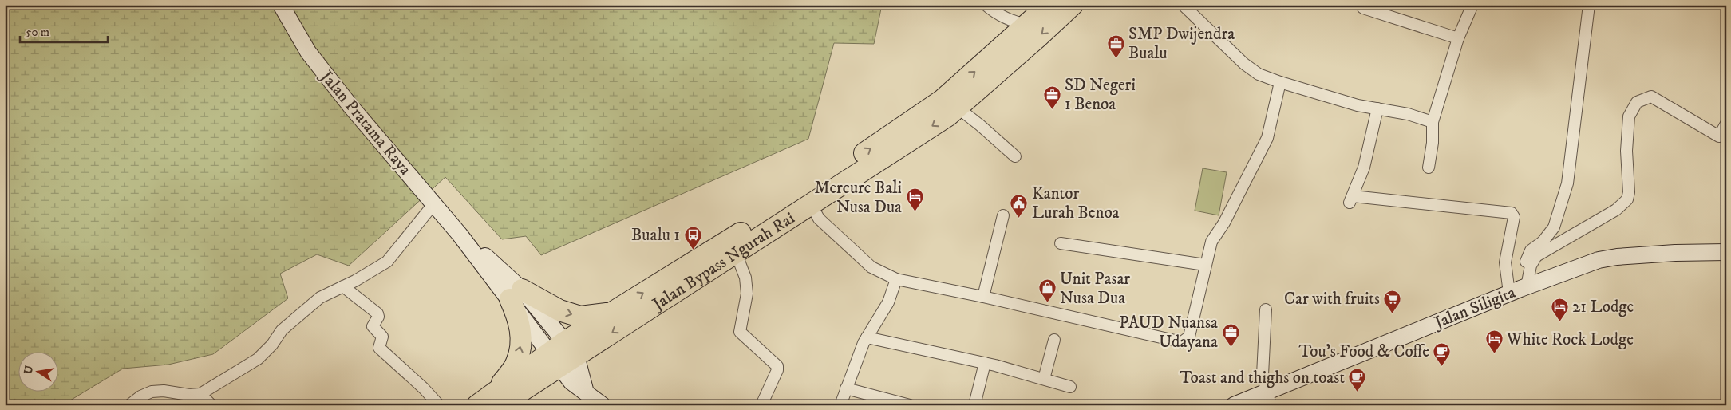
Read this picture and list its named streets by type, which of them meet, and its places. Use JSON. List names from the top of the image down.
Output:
{
  "streets": {
    "highway": ["Jalan Bypass Ngurah Rai"],
    "main road": ["Jalan Pratama Raya", "Jalan Siligita"]
  },
  "crossings": [
    ["Jalan Pratama Raya", "Jalan Bypass Ngurah Rai"]
  ],
  "places": {
    "office": ["SMP Dwijendra Bualu", "SD Negeri 1 Benoa", "PAUD Nuansa Udayana"],
    "hotel": ["Mercure Bali Nusa Dua", "21 Lodge", "White Rock Lodge"],
    "public building": ["Kantor Lurah Benoa"],
    "bus stop": ["Bualu 1"],
    "shop": ["Unit Pasar Nusa Dua"],
    "supermarket": ["Car with fruits"],
    "cafe": ["Tou's Food & Coffe", "Toast and thighs on toast"]
  },
  "scale_bar": "50 m",
  "north": "left"
}
